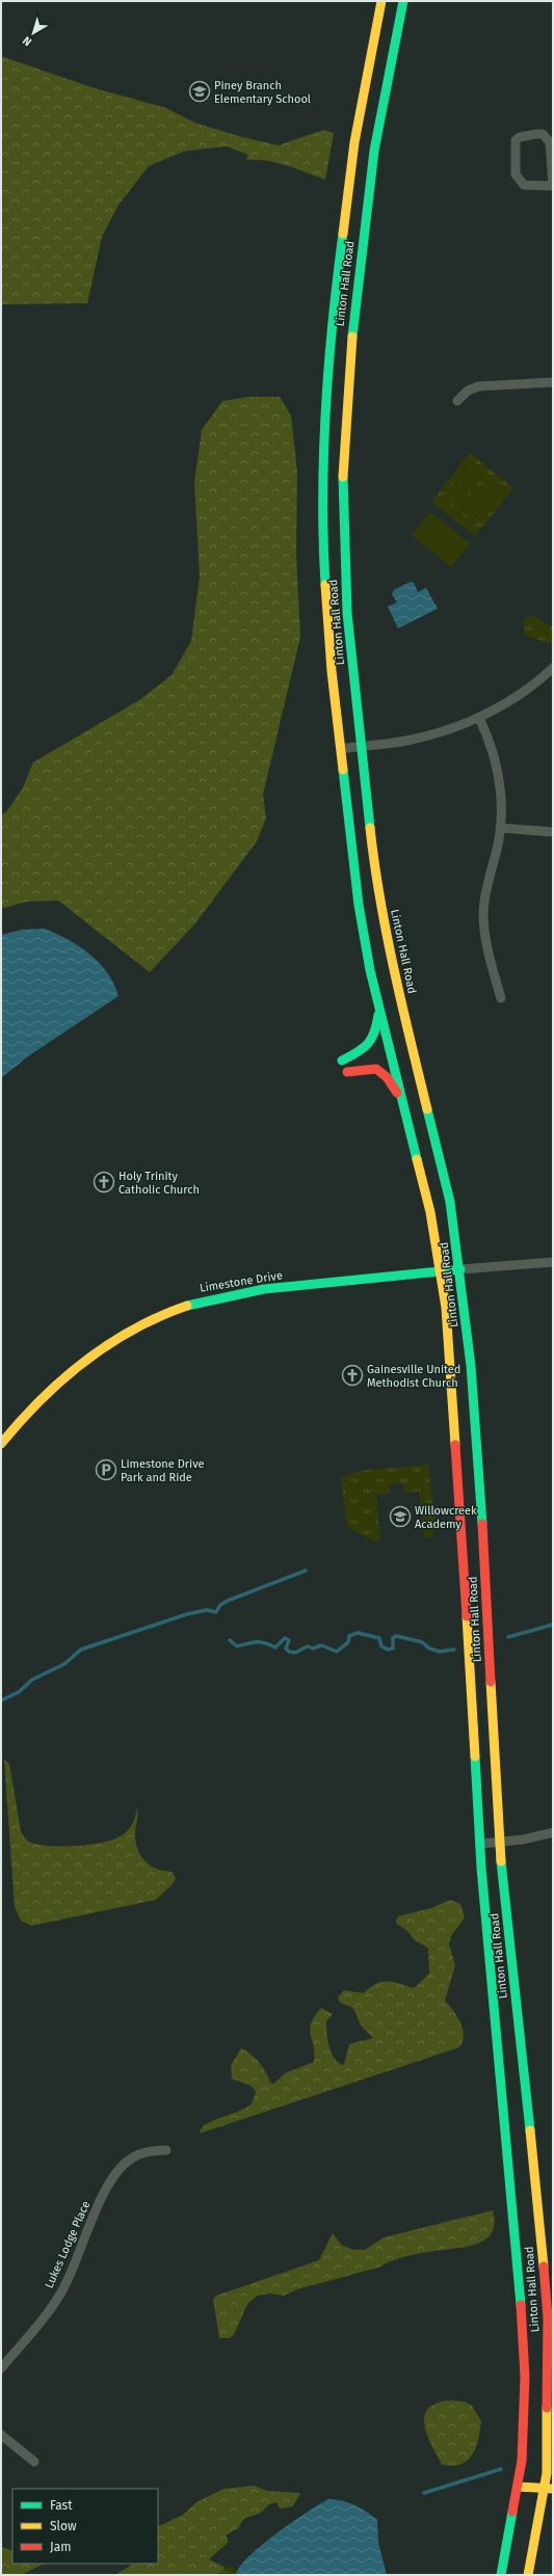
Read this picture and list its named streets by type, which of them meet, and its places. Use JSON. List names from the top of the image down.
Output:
{
  "streets": {
    "main road": ["Linton Hall Road", "Limestone Drive"],
    "street": ["Lukes Lodge Place"]
  },
  "crossings": [
    ["Linton Hall Road", "Limestone Drive"]
  ],
  "places": {
    "school or university": ["Piney Branch Elementary School", "Willowcreek Academy"],
    "church": ["Holy Trinity Catholic Church", "Gainesville United Methodist Church"],
    "parking": ["Limestone Drive Park and Ride"]
  },
  "legend": ["Fast", "Slow", "Jam"],
  "north": "bottom left"
}
